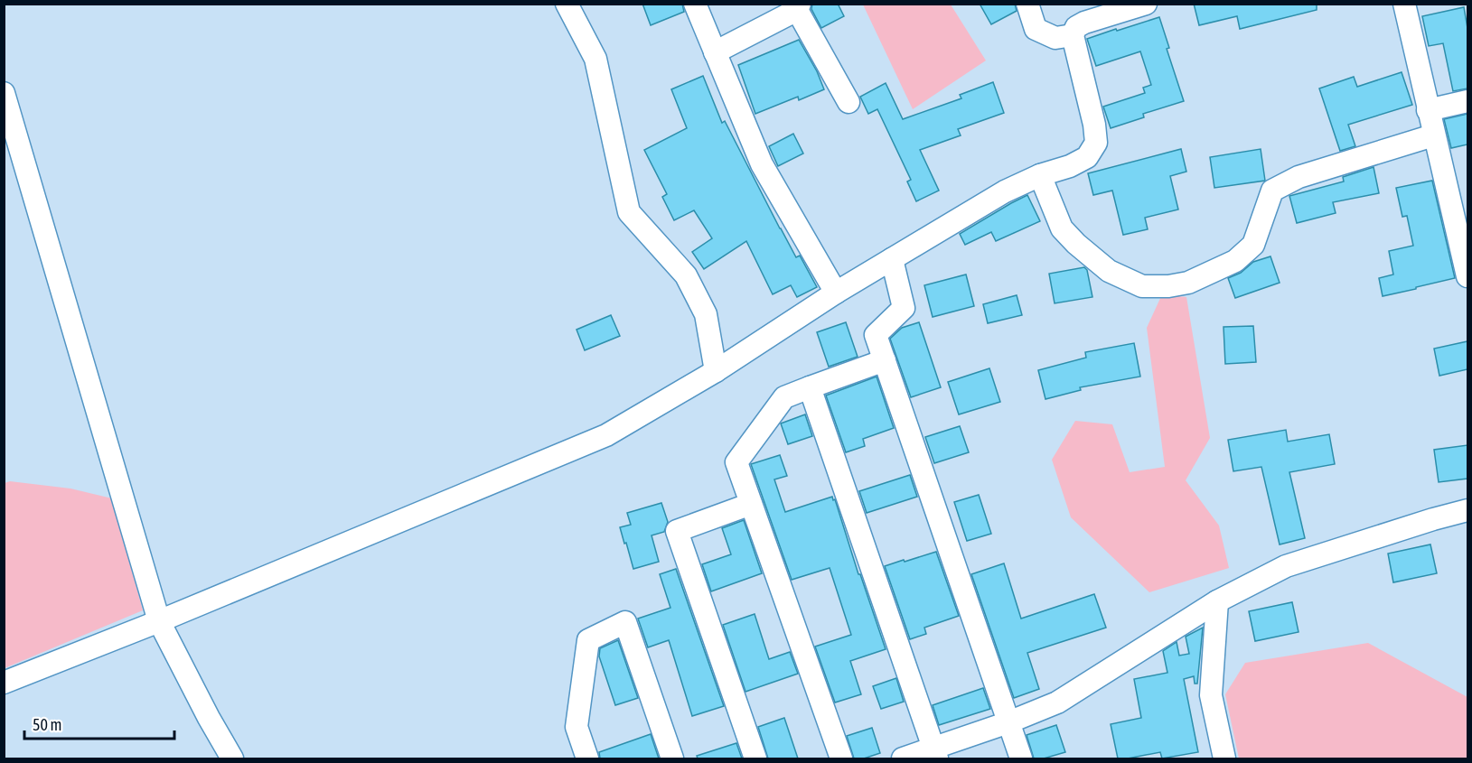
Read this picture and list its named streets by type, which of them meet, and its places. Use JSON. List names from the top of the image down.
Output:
{
  "scale_bar": "50 m"
}
